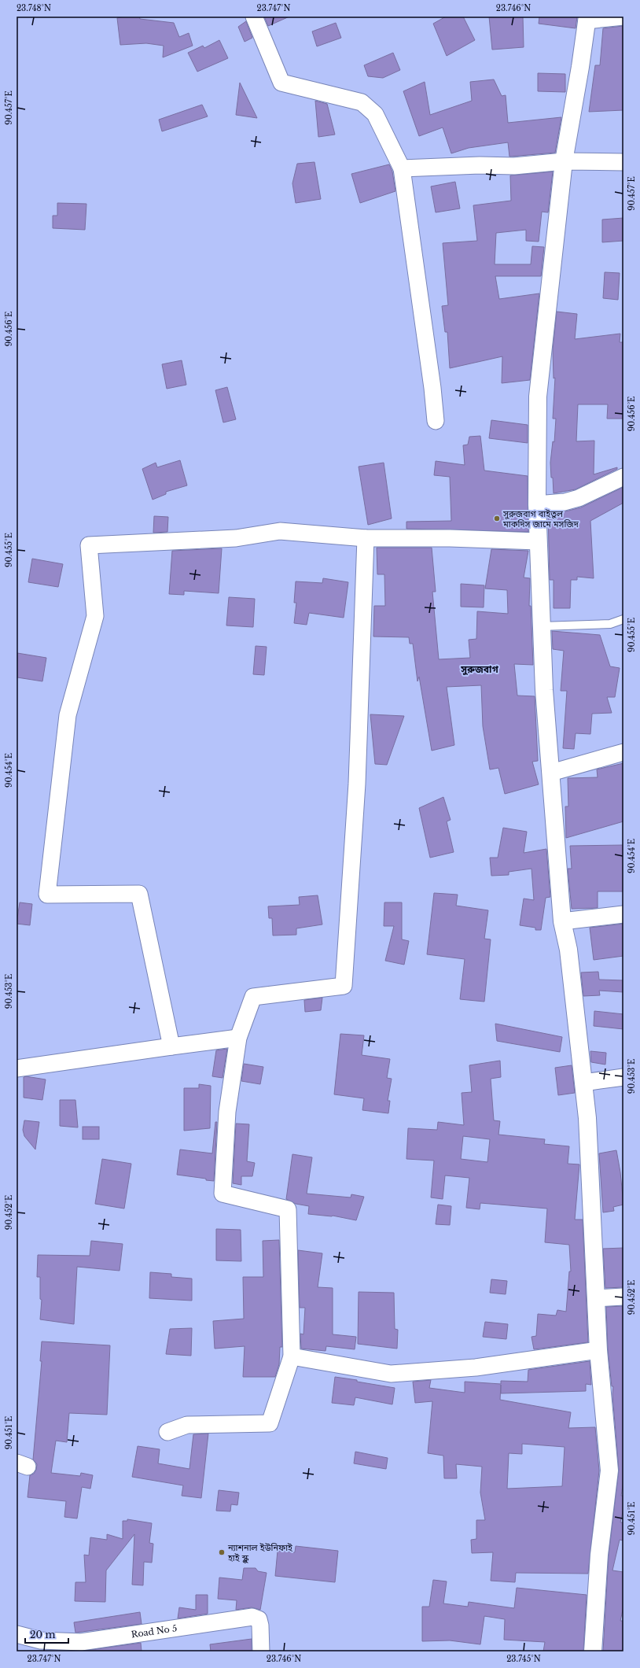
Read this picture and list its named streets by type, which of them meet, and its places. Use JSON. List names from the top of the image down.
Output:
{
  "streets": {
    "street": ["Road No 5"]
  },
  "districts": ["সুরুজবাগ"],
  "places": ["সুরুজবাগ বাইতুল মাকদিস জামে মসজিদ", "ন্যাশনাল ইউনিফাই হাই স্কুল"],
  "scale_bar": "20 m",
  "coordinates": [
    "23.748°N",
    "23.747°N",
    "23.746°N",
    "90.457°E",
    "90.456°E",
    "90.455°E",
    "90.454°E",
    "90.453°E",
    "90.452°E",
    "90.451°E",
    "23.745°N"
  ]
}
